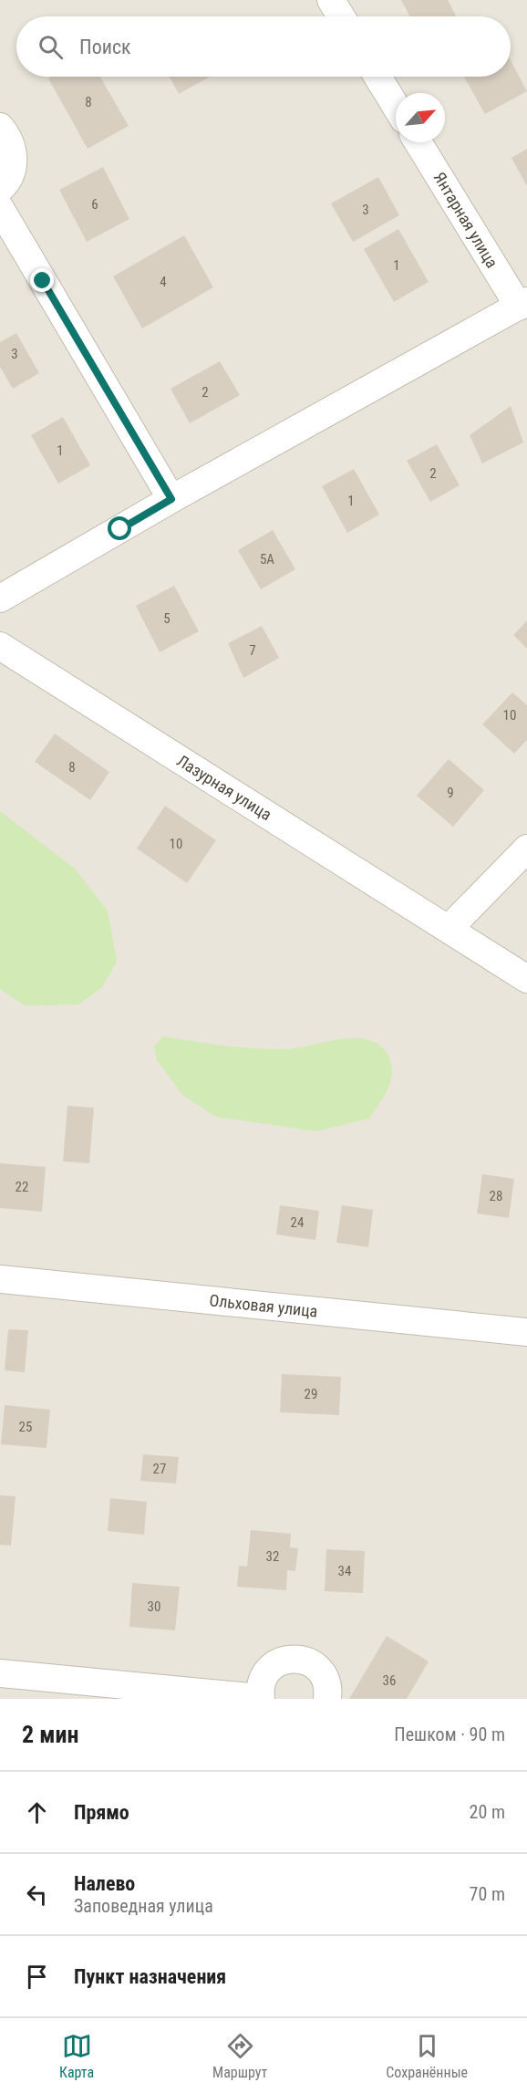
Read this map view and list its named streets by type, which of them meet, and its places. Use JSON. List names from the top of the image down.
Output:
{
  "streets": {
    "street": ["Янтарная улица", "Лазурная улица", "Ольховая улица"]
  },
  "house_numbers": [
    "8",
    "6",
    "3",
    "1",
    "4",
    "3",
    "2",
    "1",
    "2",
    "1",
    "5А",
    "5",
    "7",
    "10",
    "8",
    "9",
    "10",
    "22",
    "28",
    "24",
    "29",
    "25",
    "27",
    "32",
    "34",
    "30",
    "36"
  ],
  "north": "top right",
  "page": {
    "search": "Поиск",
    "heading": ["2 мин", "Пешком · 90 m"],
    "list": [
      ["Прямо", "20 m"],
      ["Налево", "Заповедная улица", "70 m"],
      "Пункт назначения"
    ],
    "nav": ["Карта", "Маршрут", "Сохранённые"]
  }
}
